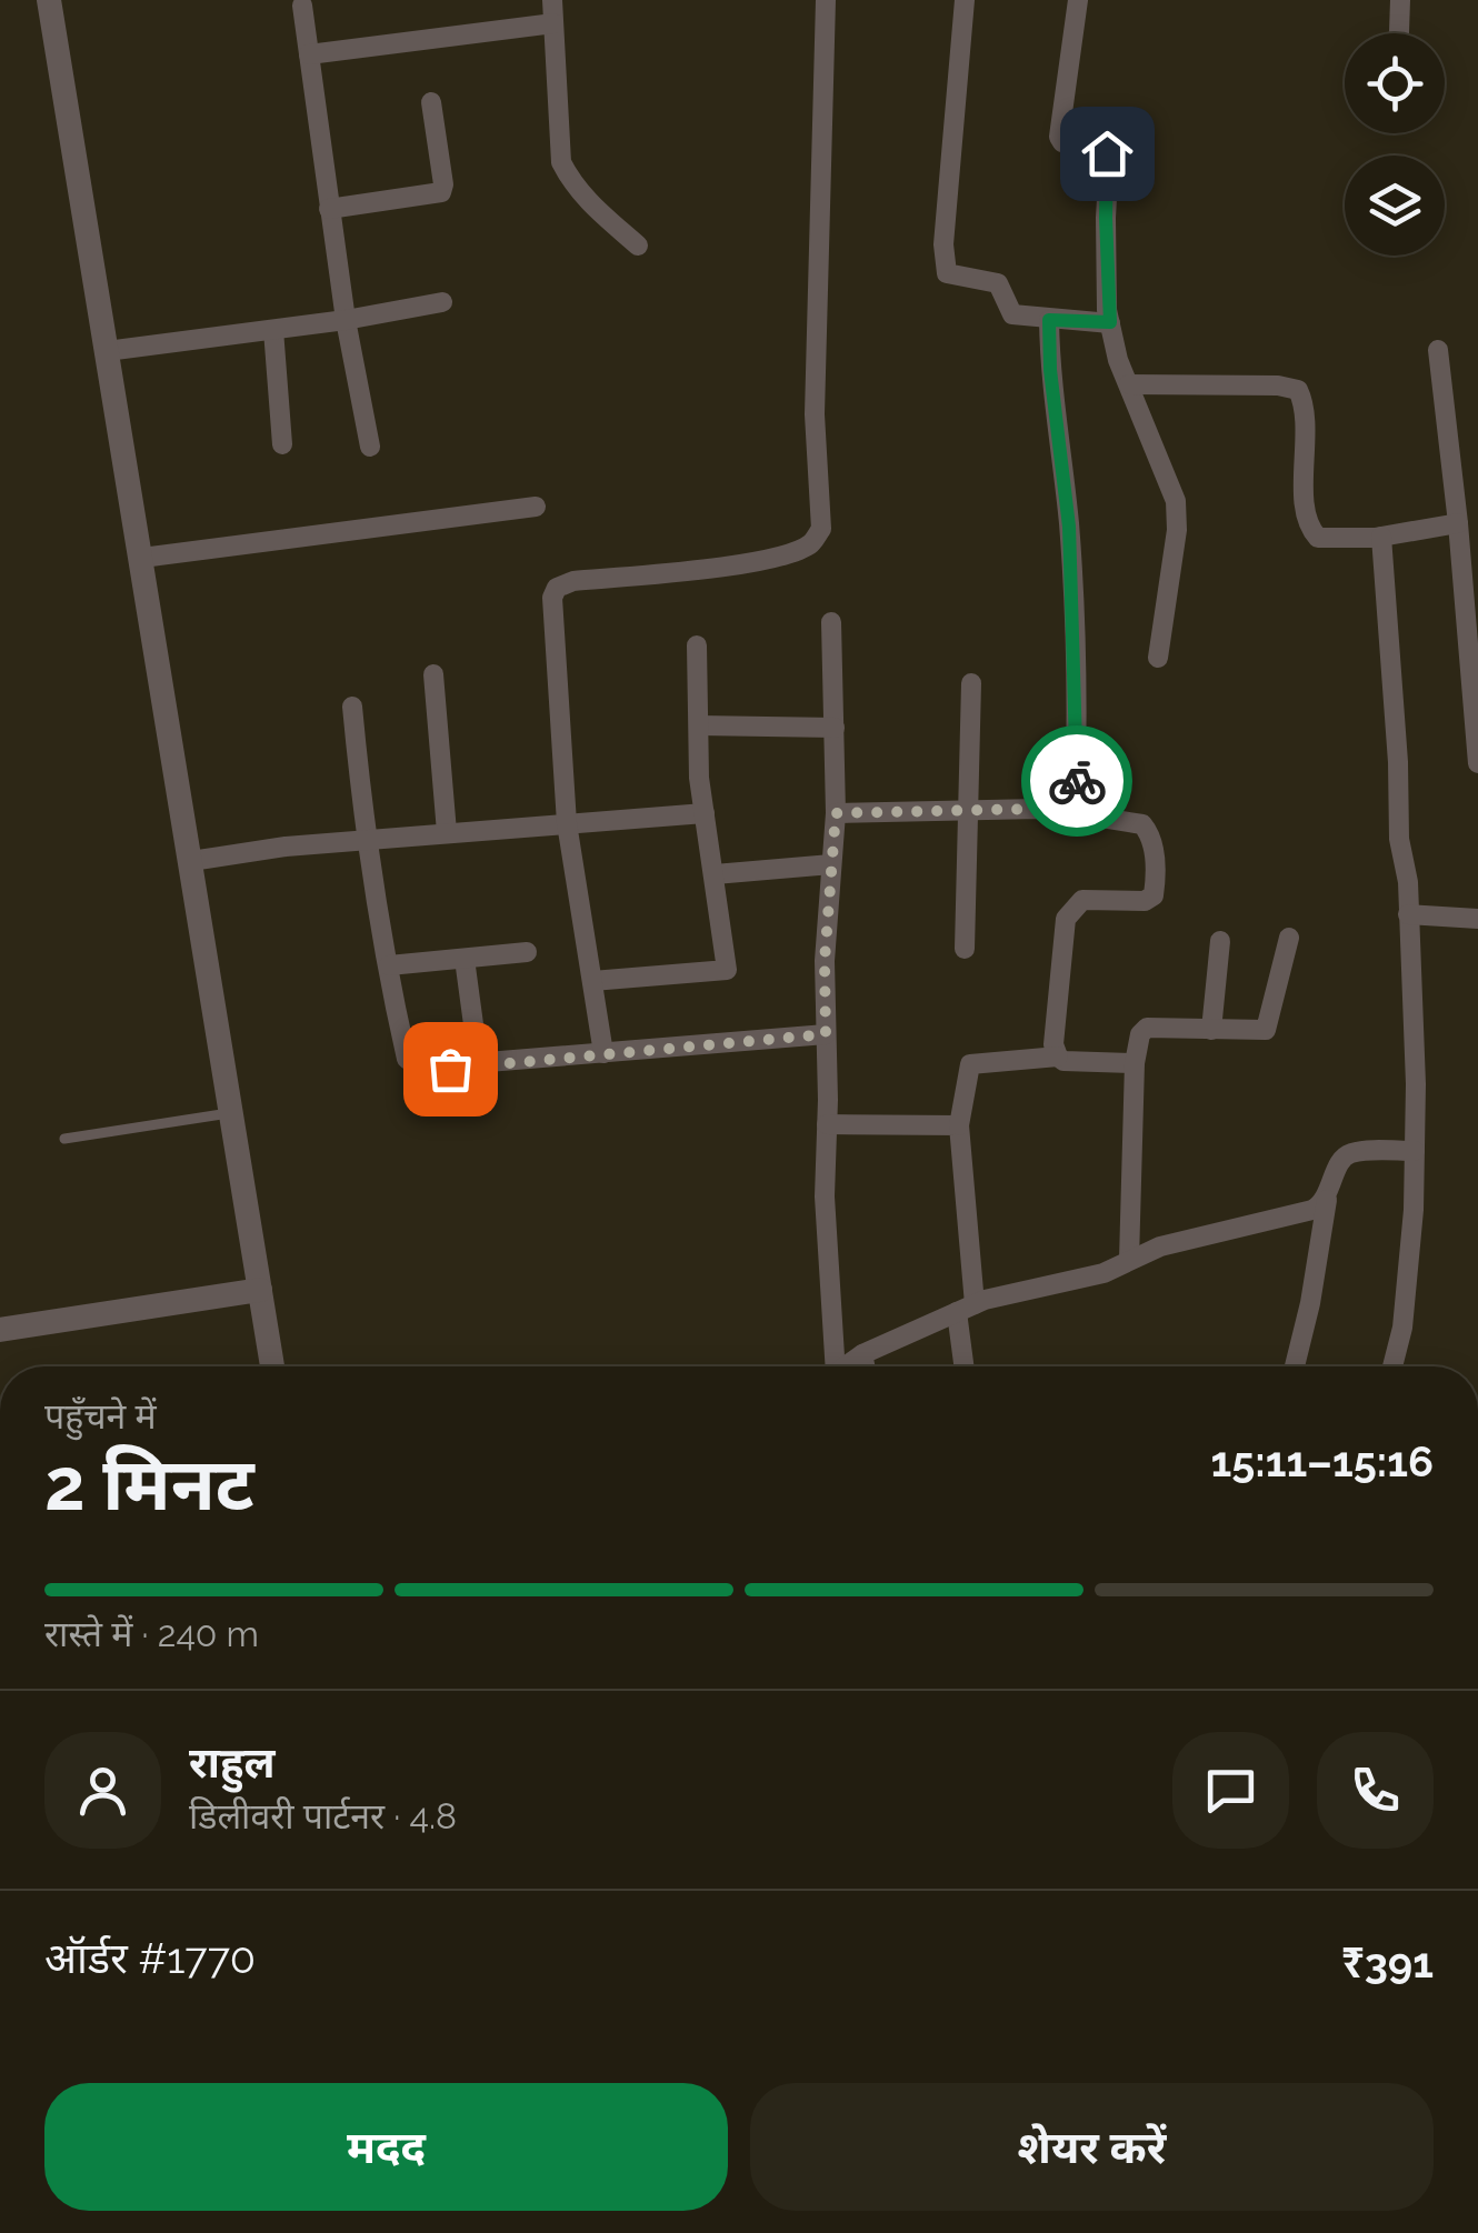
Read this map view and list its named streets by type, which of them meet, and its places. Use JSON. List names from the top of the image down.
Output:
{
  "page": {
    "heading": ["2 मिनट", "पहुँचने में", "15:11–15:16"],
    "panel": [
      "राहुल",
      "डिलीवरी पार्टनर · 4.8",
      "ऑर्डर #1770",
      "₹391"
    ],
    "bar": "रास्ते में · 240 m",
    "buttons": ["मदद", "शेयर करें"]
  }
}
